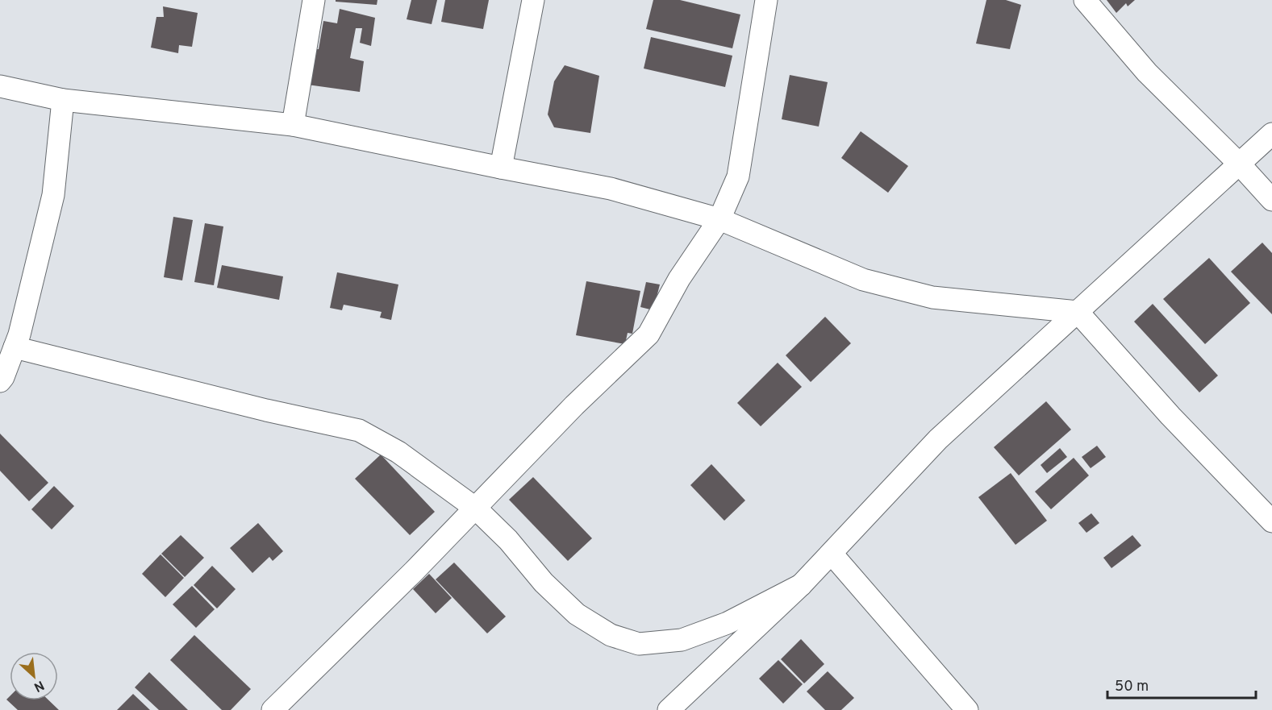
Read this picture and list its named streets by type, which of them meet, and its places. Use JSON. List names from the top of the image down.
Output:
{
  "scale_bar": "50 m",
  "north": "bottom right"
}
